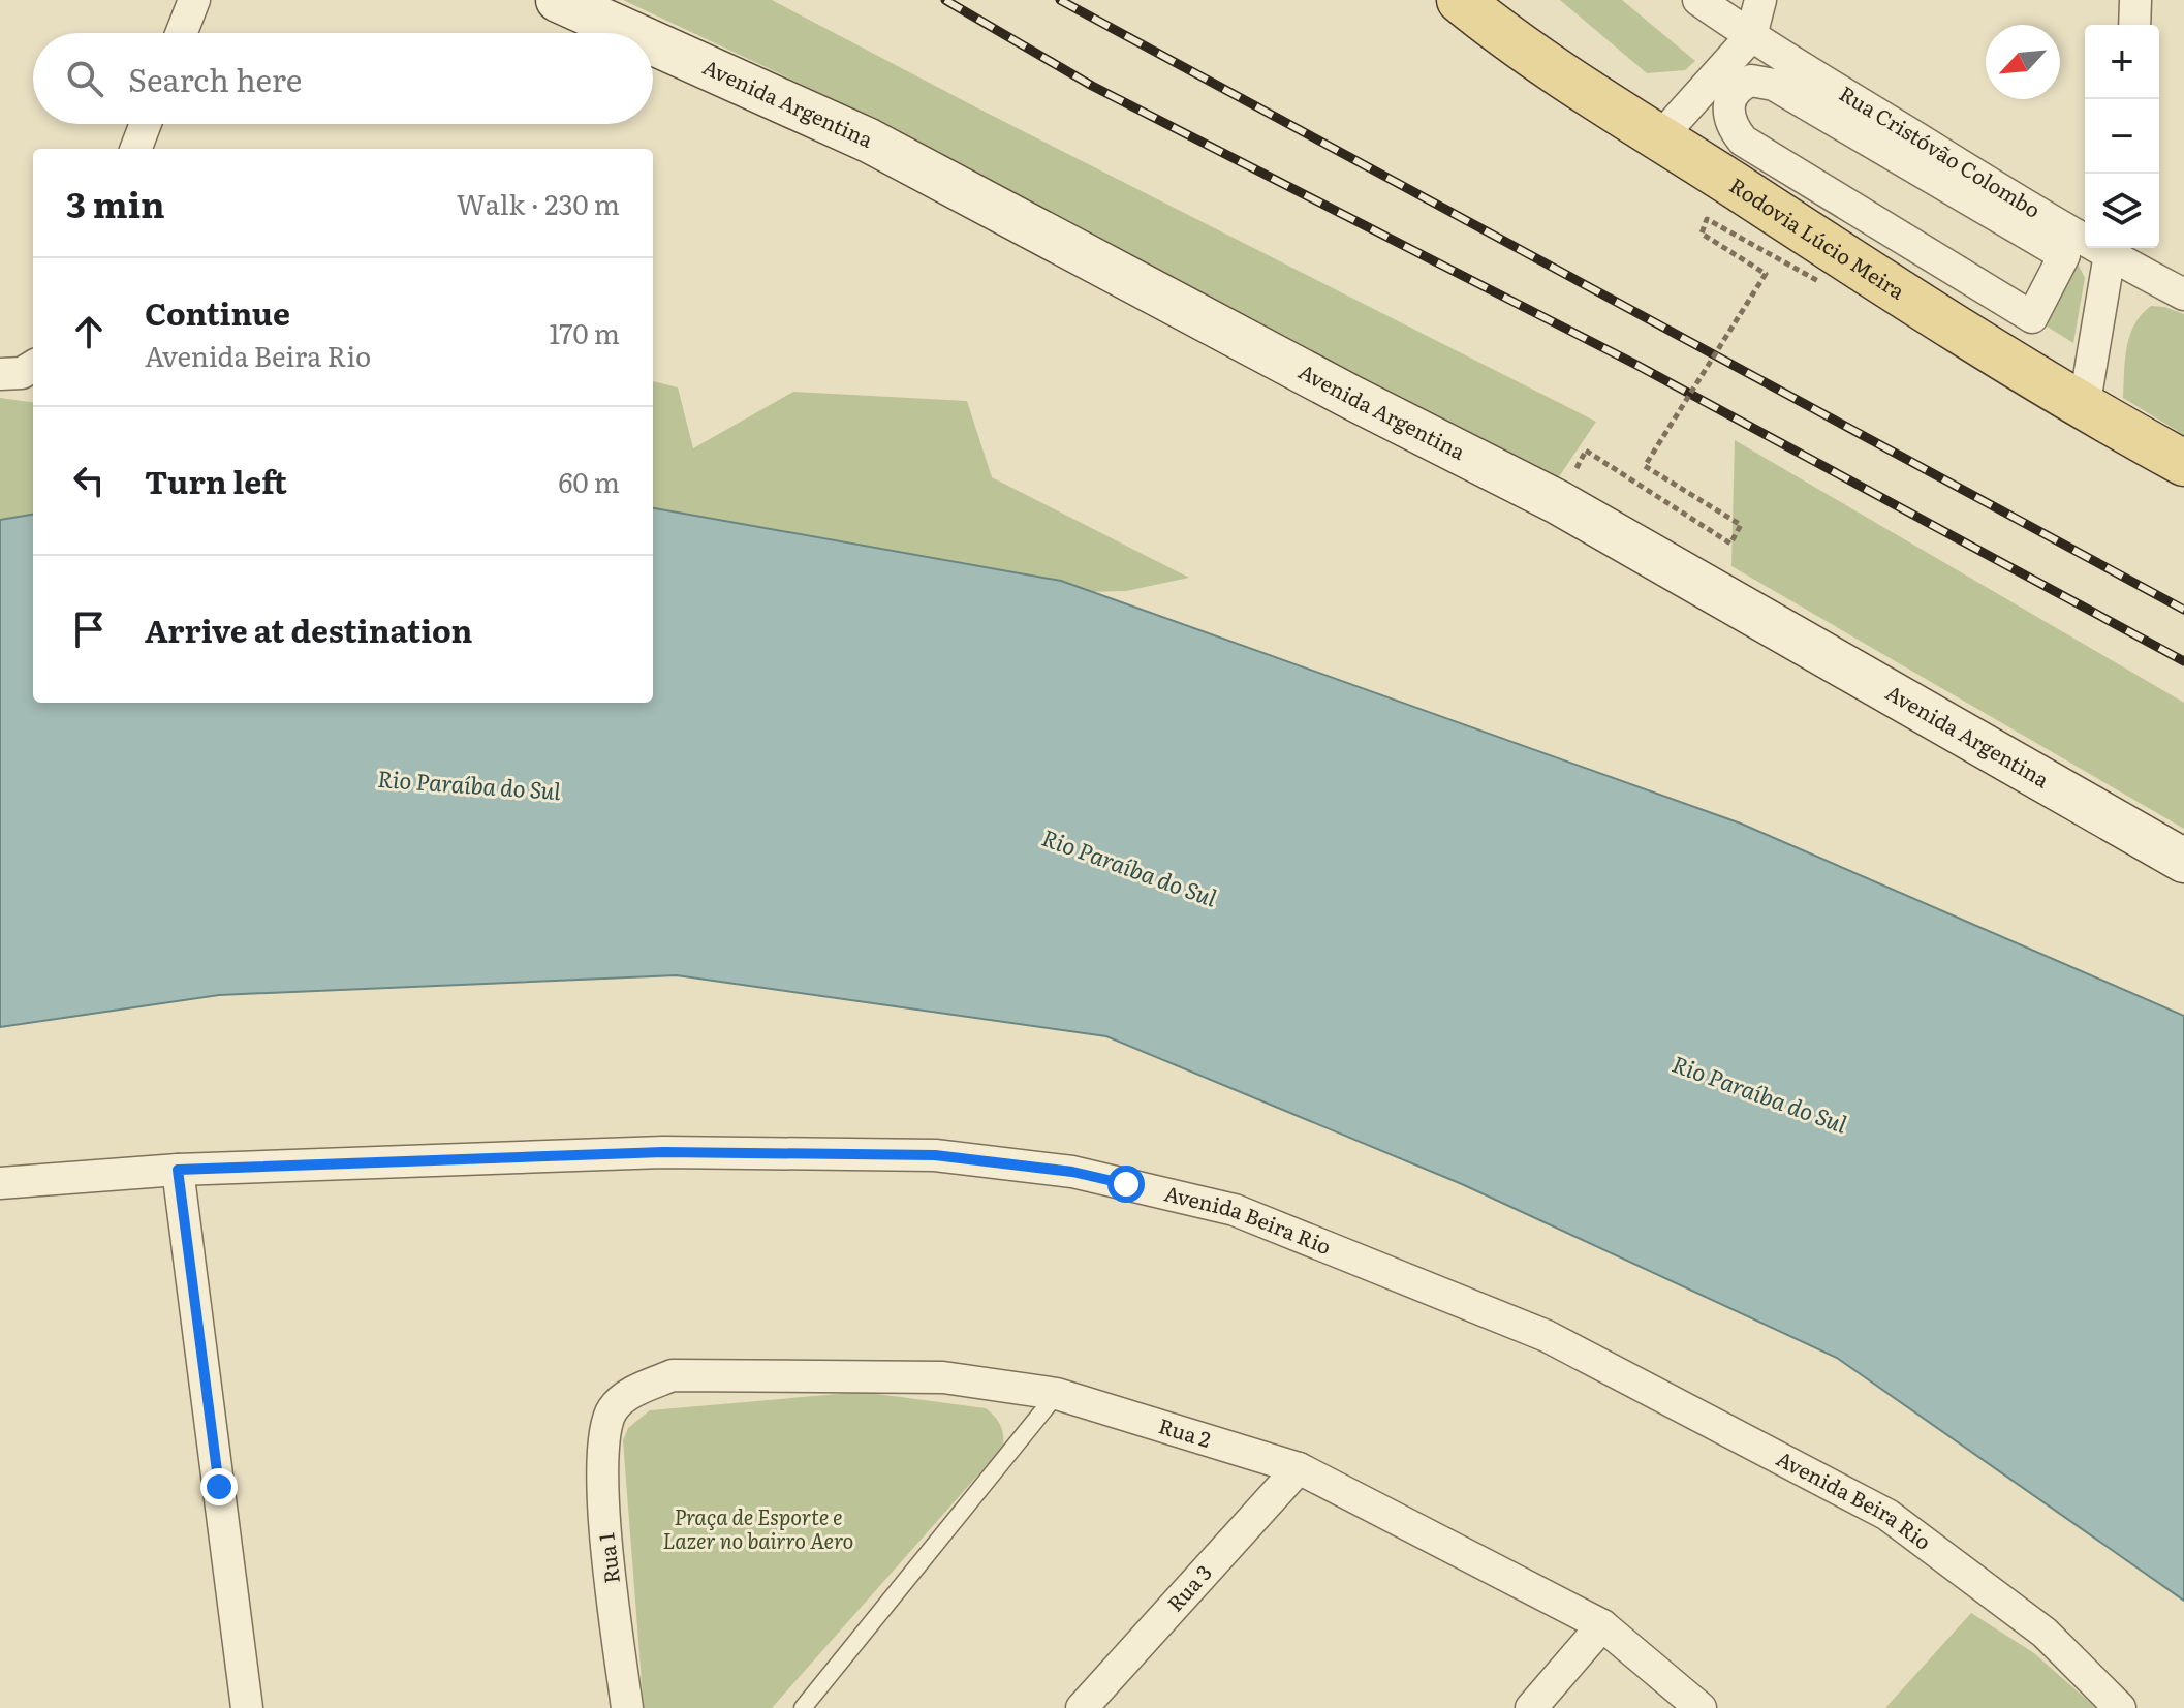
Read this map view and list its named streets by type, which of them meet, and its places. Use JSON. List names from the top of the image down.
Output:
{
  "streets": {
    "main road": ["Rodovia Lúcio Meira"],
    "street": [
      "Avenida Argentina",
      "Rua Cristóvão Colombo",
      "Avenida Beira Rio",
      "Rua 2",
      "Rua 1",
      "Rua 3"
    ]
  },
  "crossings": [
    ["Rua 2", "Rua 1"],
    ["Rua 2", "Rua 3"]
  ],
  "water": ["Rio Paraíba do Sul"],
  "parks": ["Praça de Esporte e Lazer no bairro Aero"],
  "north": "bottom left",
  "page": {
    "map_buttons": ["+", "−"],
    "search": "Search here",
    "heading": ["3 min", "Walk · 230 m"],
    "list": [
      ["Continue", "Avenida Beira Rio", "170 m"],
      ["Turn left", "60 m"],
      "Arrive at destination"
    ]
  }
}
